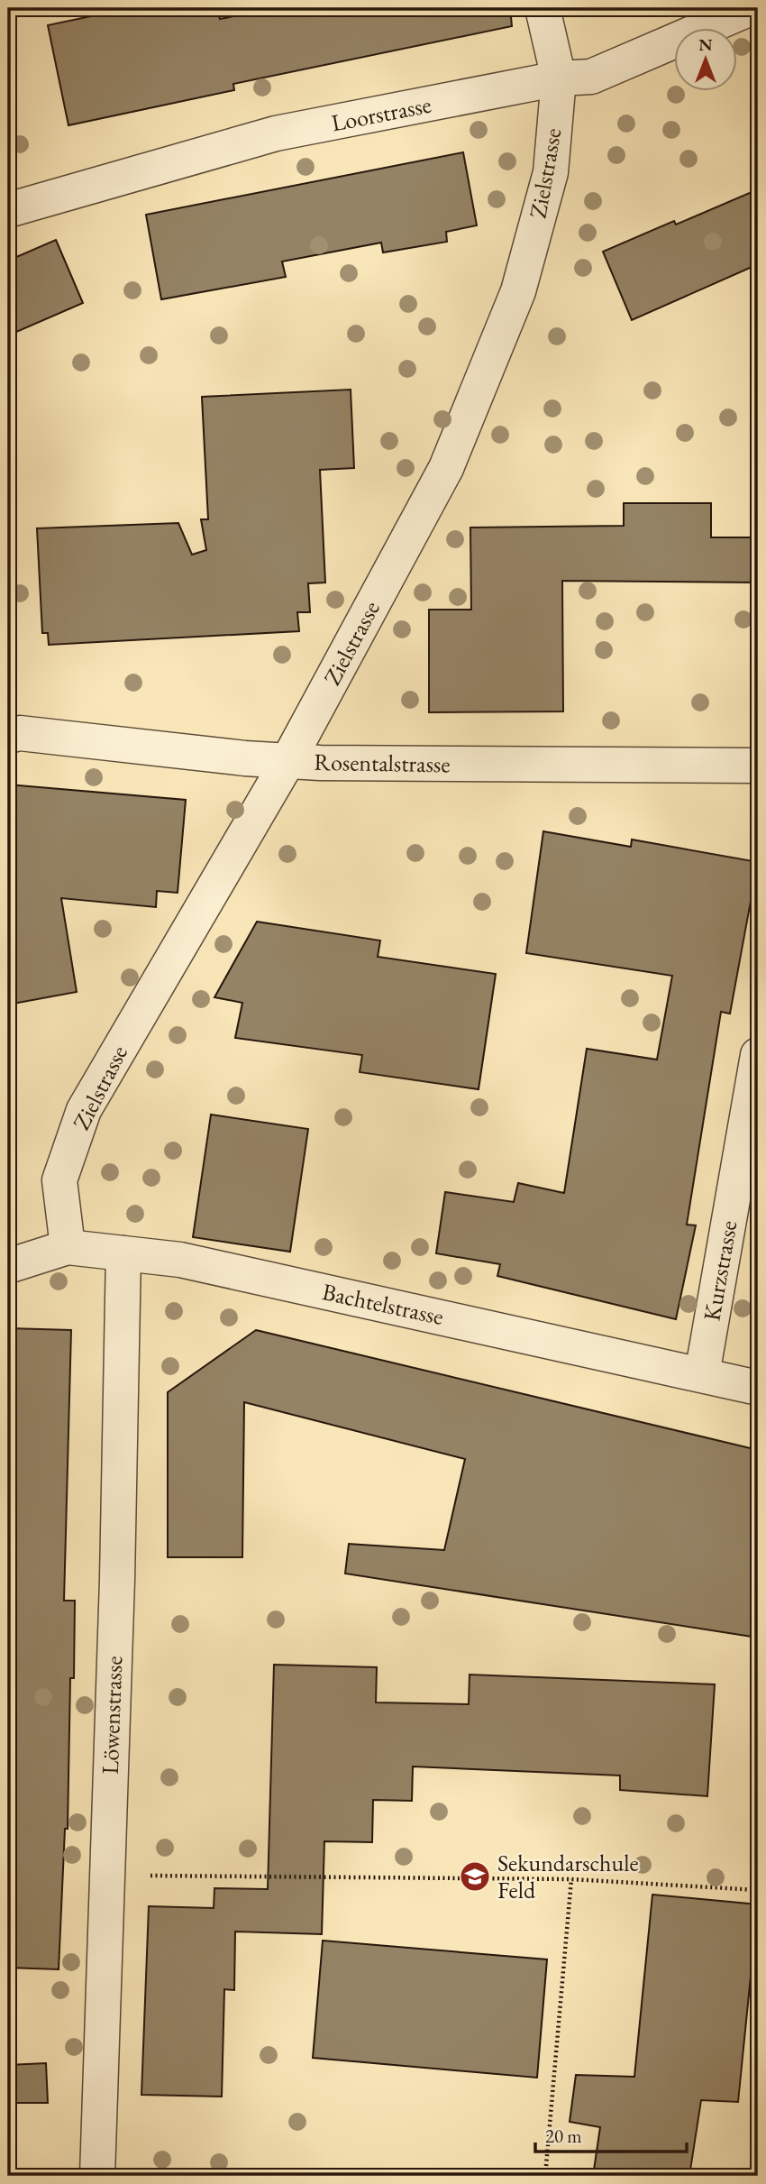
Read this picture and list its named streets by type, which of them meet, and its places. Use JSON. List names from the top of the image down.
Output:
{
  "streets": {
    "street": [
      "Loorstrasse",
      "Zielstrasse",
      "Rosentalstrasse",
      "Kurzstrasse",
      "Bachtelstrasse",
      "Löwenstrasse"
    ]
  },
  "crossings": [
    ["Loorstrasse", "Zielstrasse"],
    ["Zielstrasse", "Rosentalstrasse"],
    ["Zielstrasse", "Bachtelstrasse"],
    ["Kurzstrasse", "Bachtelstrasse"],
    ["Bachtelstrasse", "Löwenstrasse"]
  ],
  "places": {
    "school or university": ["Sekundarschule Feld"]
  },
  "scale_bar": "20 m",
  "north": "top"
}
